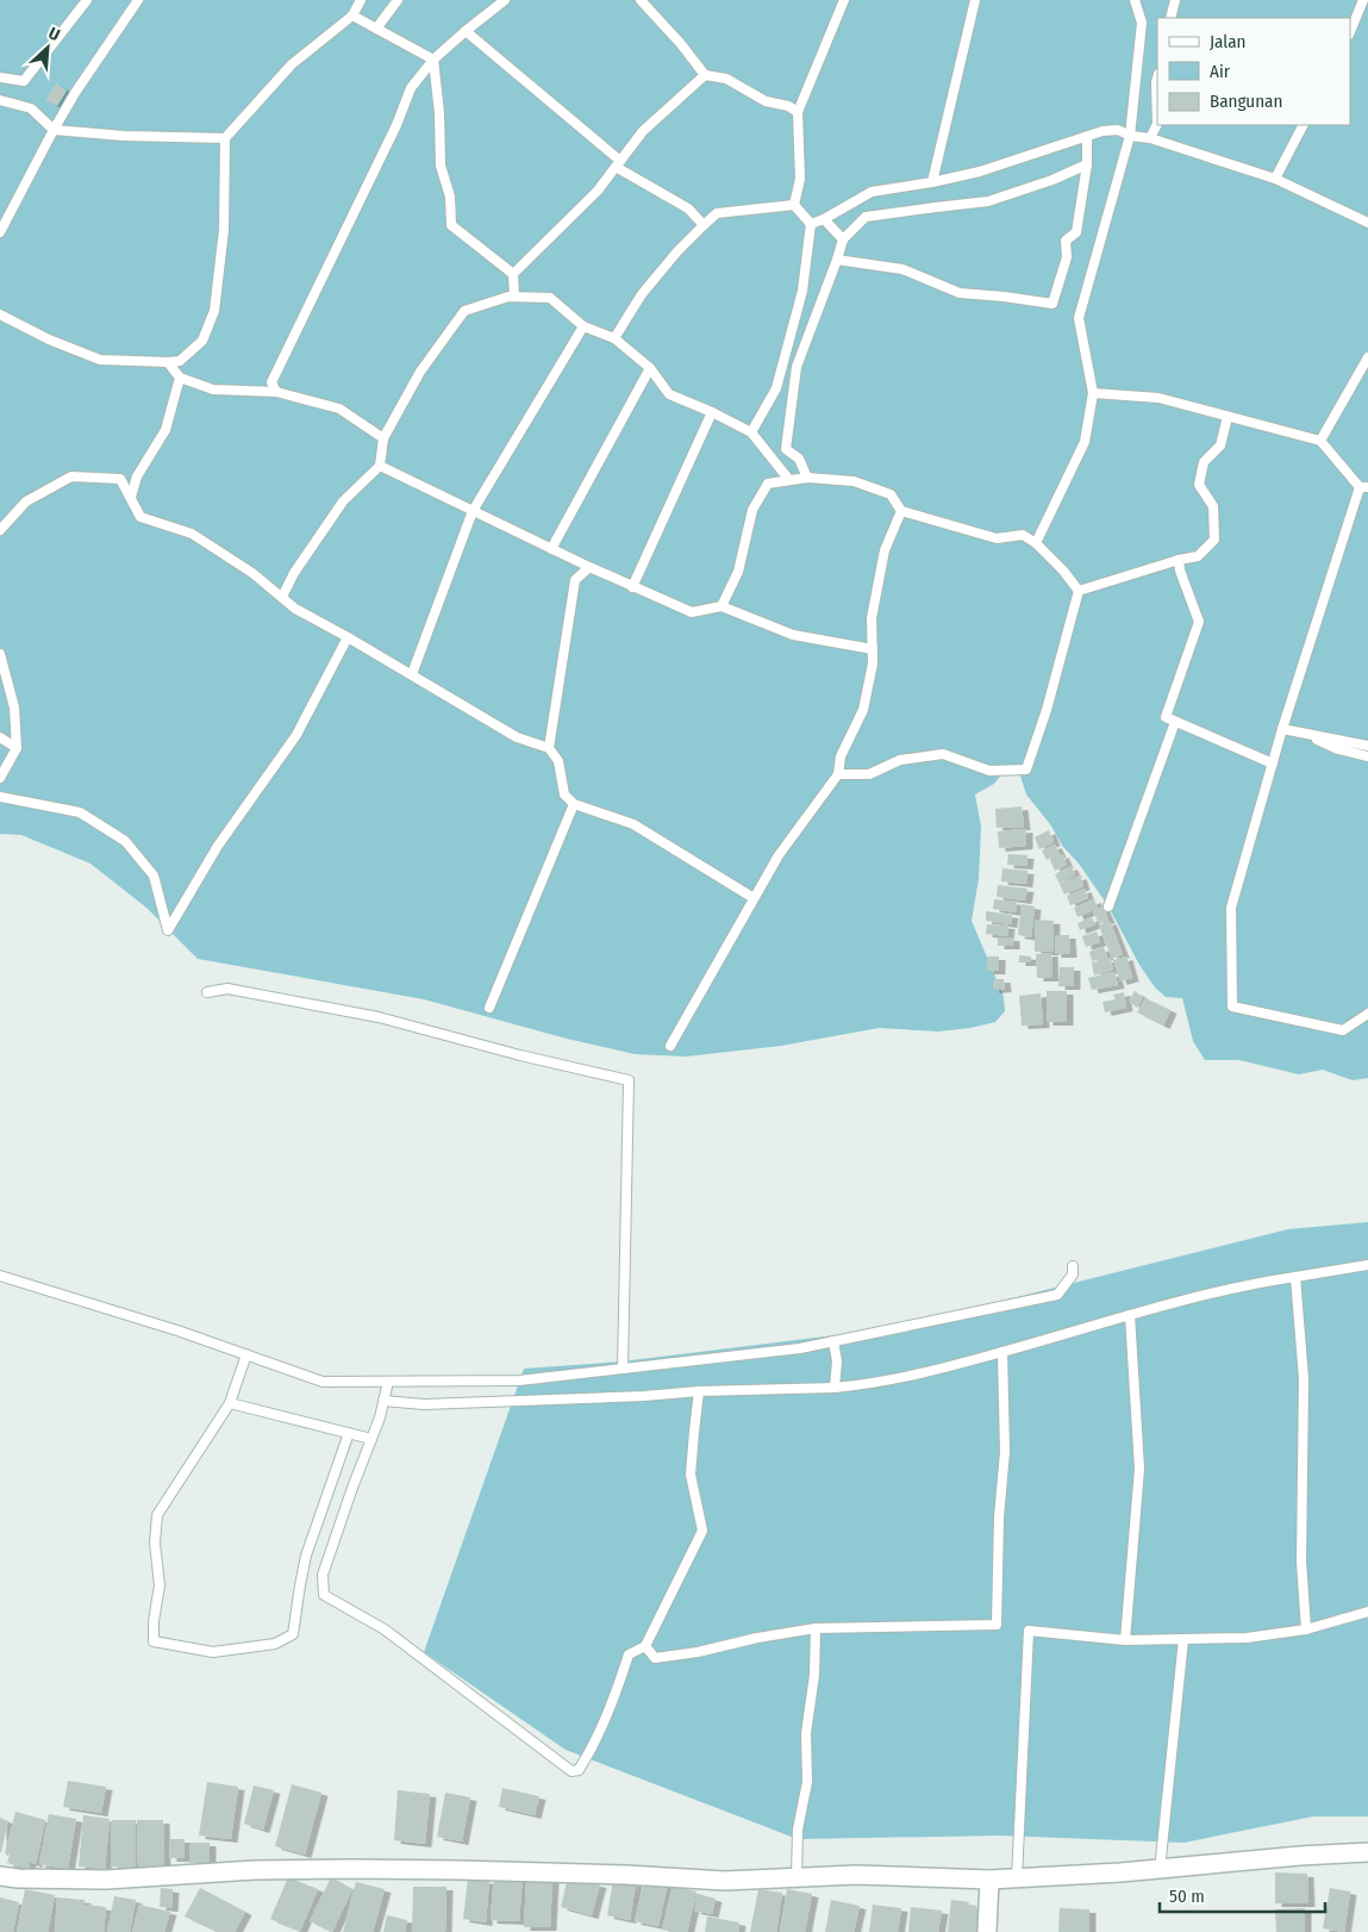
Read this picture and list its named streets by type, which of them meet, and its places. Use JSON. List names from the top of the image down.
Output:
{
  "legend": ["Jalan", "Air", "Bangunan"],
  "scale_bar": "50 m",
  "north": "top right"
}
